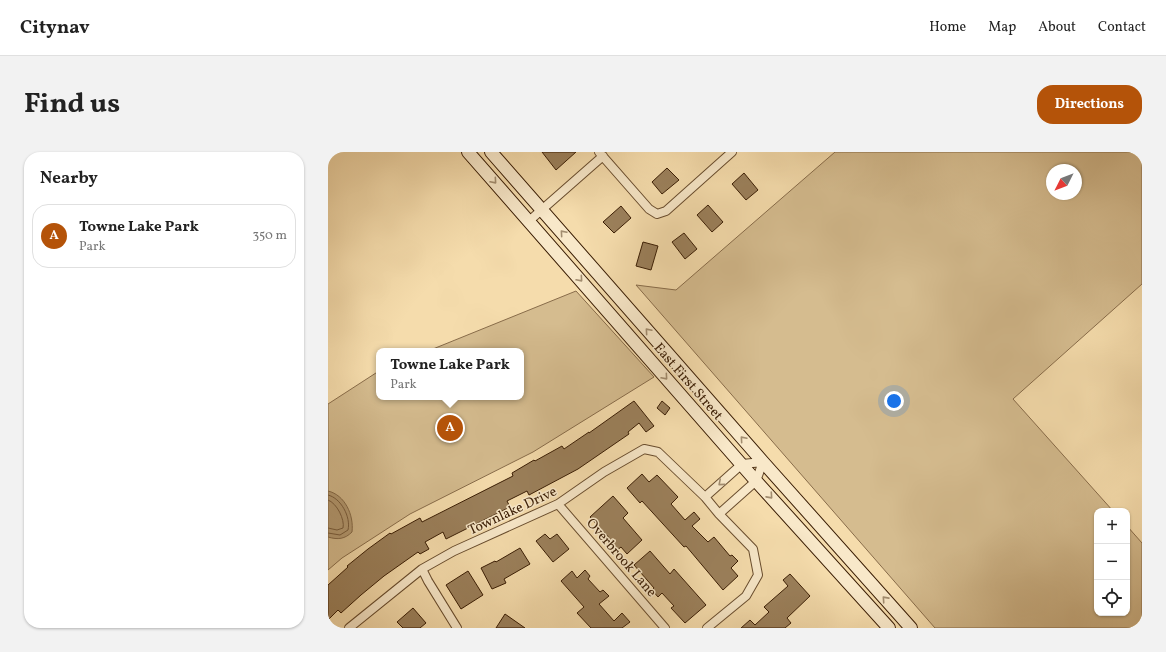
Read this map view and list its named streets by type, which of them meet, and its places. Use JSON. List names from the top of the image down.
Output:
{
  "streets": {
    "main road": ["East First Street"],
    "street": ["Townlake Drive", "Overbrook Lane"]
  },
  "crossings": [
    ["Townlake Drive", "Overbrook Lane"]
  ],
  "north": "bottom left",
  "page": {
    "header": "Citynav",
    "nav": [
      "Home",
      "Map",
      "About",
      "Contact"
    ],
    "title": "Find us",
    "buttons": "Directions",
    "heading": "Nearby",
    "list": [
      {
        "mark": "A",
        "name": "Towne Lake Park",
        "note": "Park",
        "value": "350 m"
      }
    ],
    "popup": ["Towne Lake Park", "Park"],
    "pins": "A",
    "map_buttons": ["+", "−"]
  }
}
